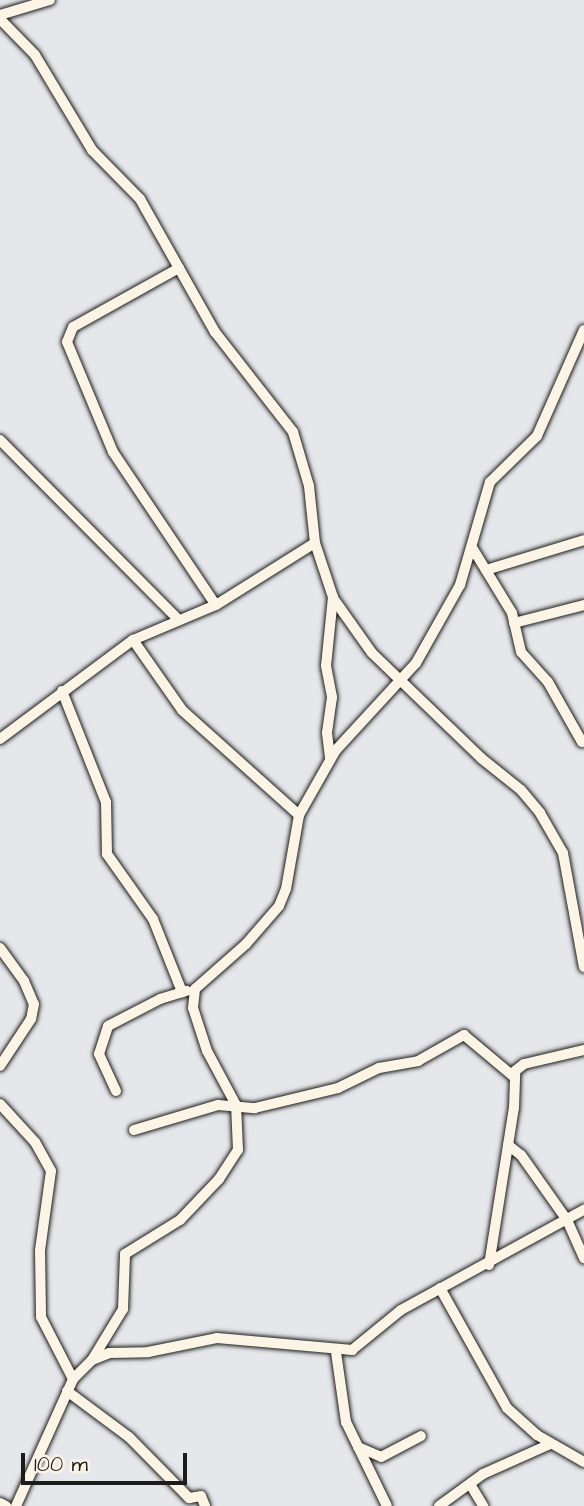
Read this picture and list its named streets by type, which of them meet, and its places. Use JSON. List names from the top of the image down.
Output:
{
  "scale_bar": "100 m"
}
